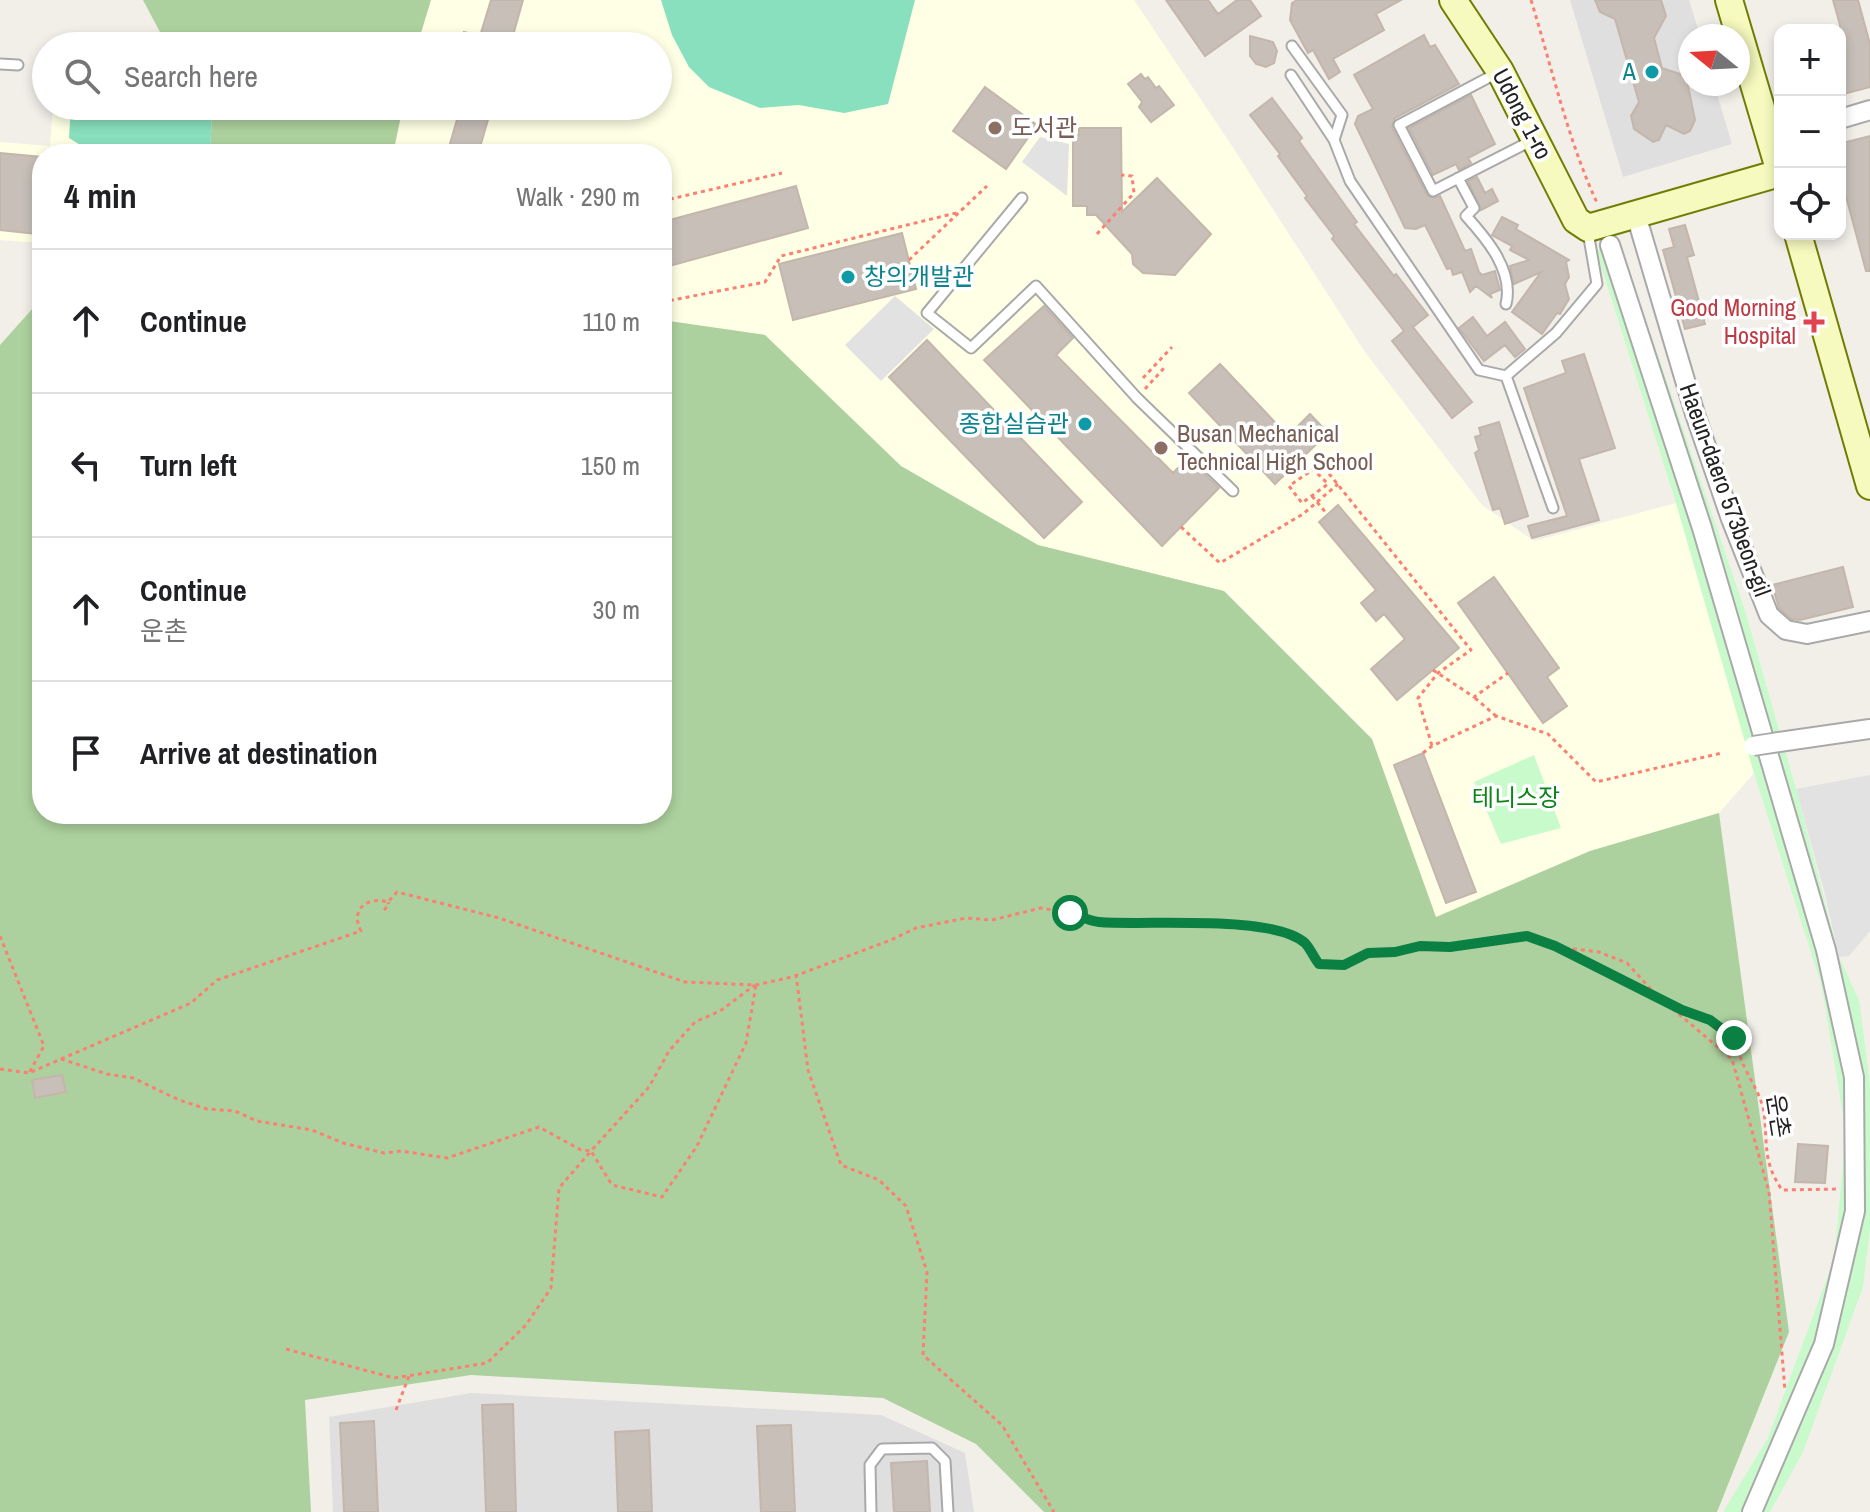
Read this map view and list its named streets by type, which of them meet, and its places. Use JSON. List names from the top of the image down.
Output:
{
  "streets": {
    "main road": ["Udong 1-ro"],
    "street": ["Haeun-daero 573beon-gil"],
    "path": ["운촌"]
  },
  "parks": ["테니스장"],
  "places": {
    "other": [
      "A",
      "도서관",
      "창의개발관",
      "종합실습관",
      "Busan Mechanical Technical High School"
    ],
    "health": ["Good Morning Hospital"]
  },
  "north": "left",
  "page": {
    "map_buttons": ["+", "−"],
    "search": "Search here",
    "heading": ["4 min", "Walk · 290 m"],
    "list": [
      ["Continue", "110 m"],
      ["Turn left", "150 m"],
      ["Continue", "운촌", "30 m"],
      "Arrive at destination"
    ]
  }
}
